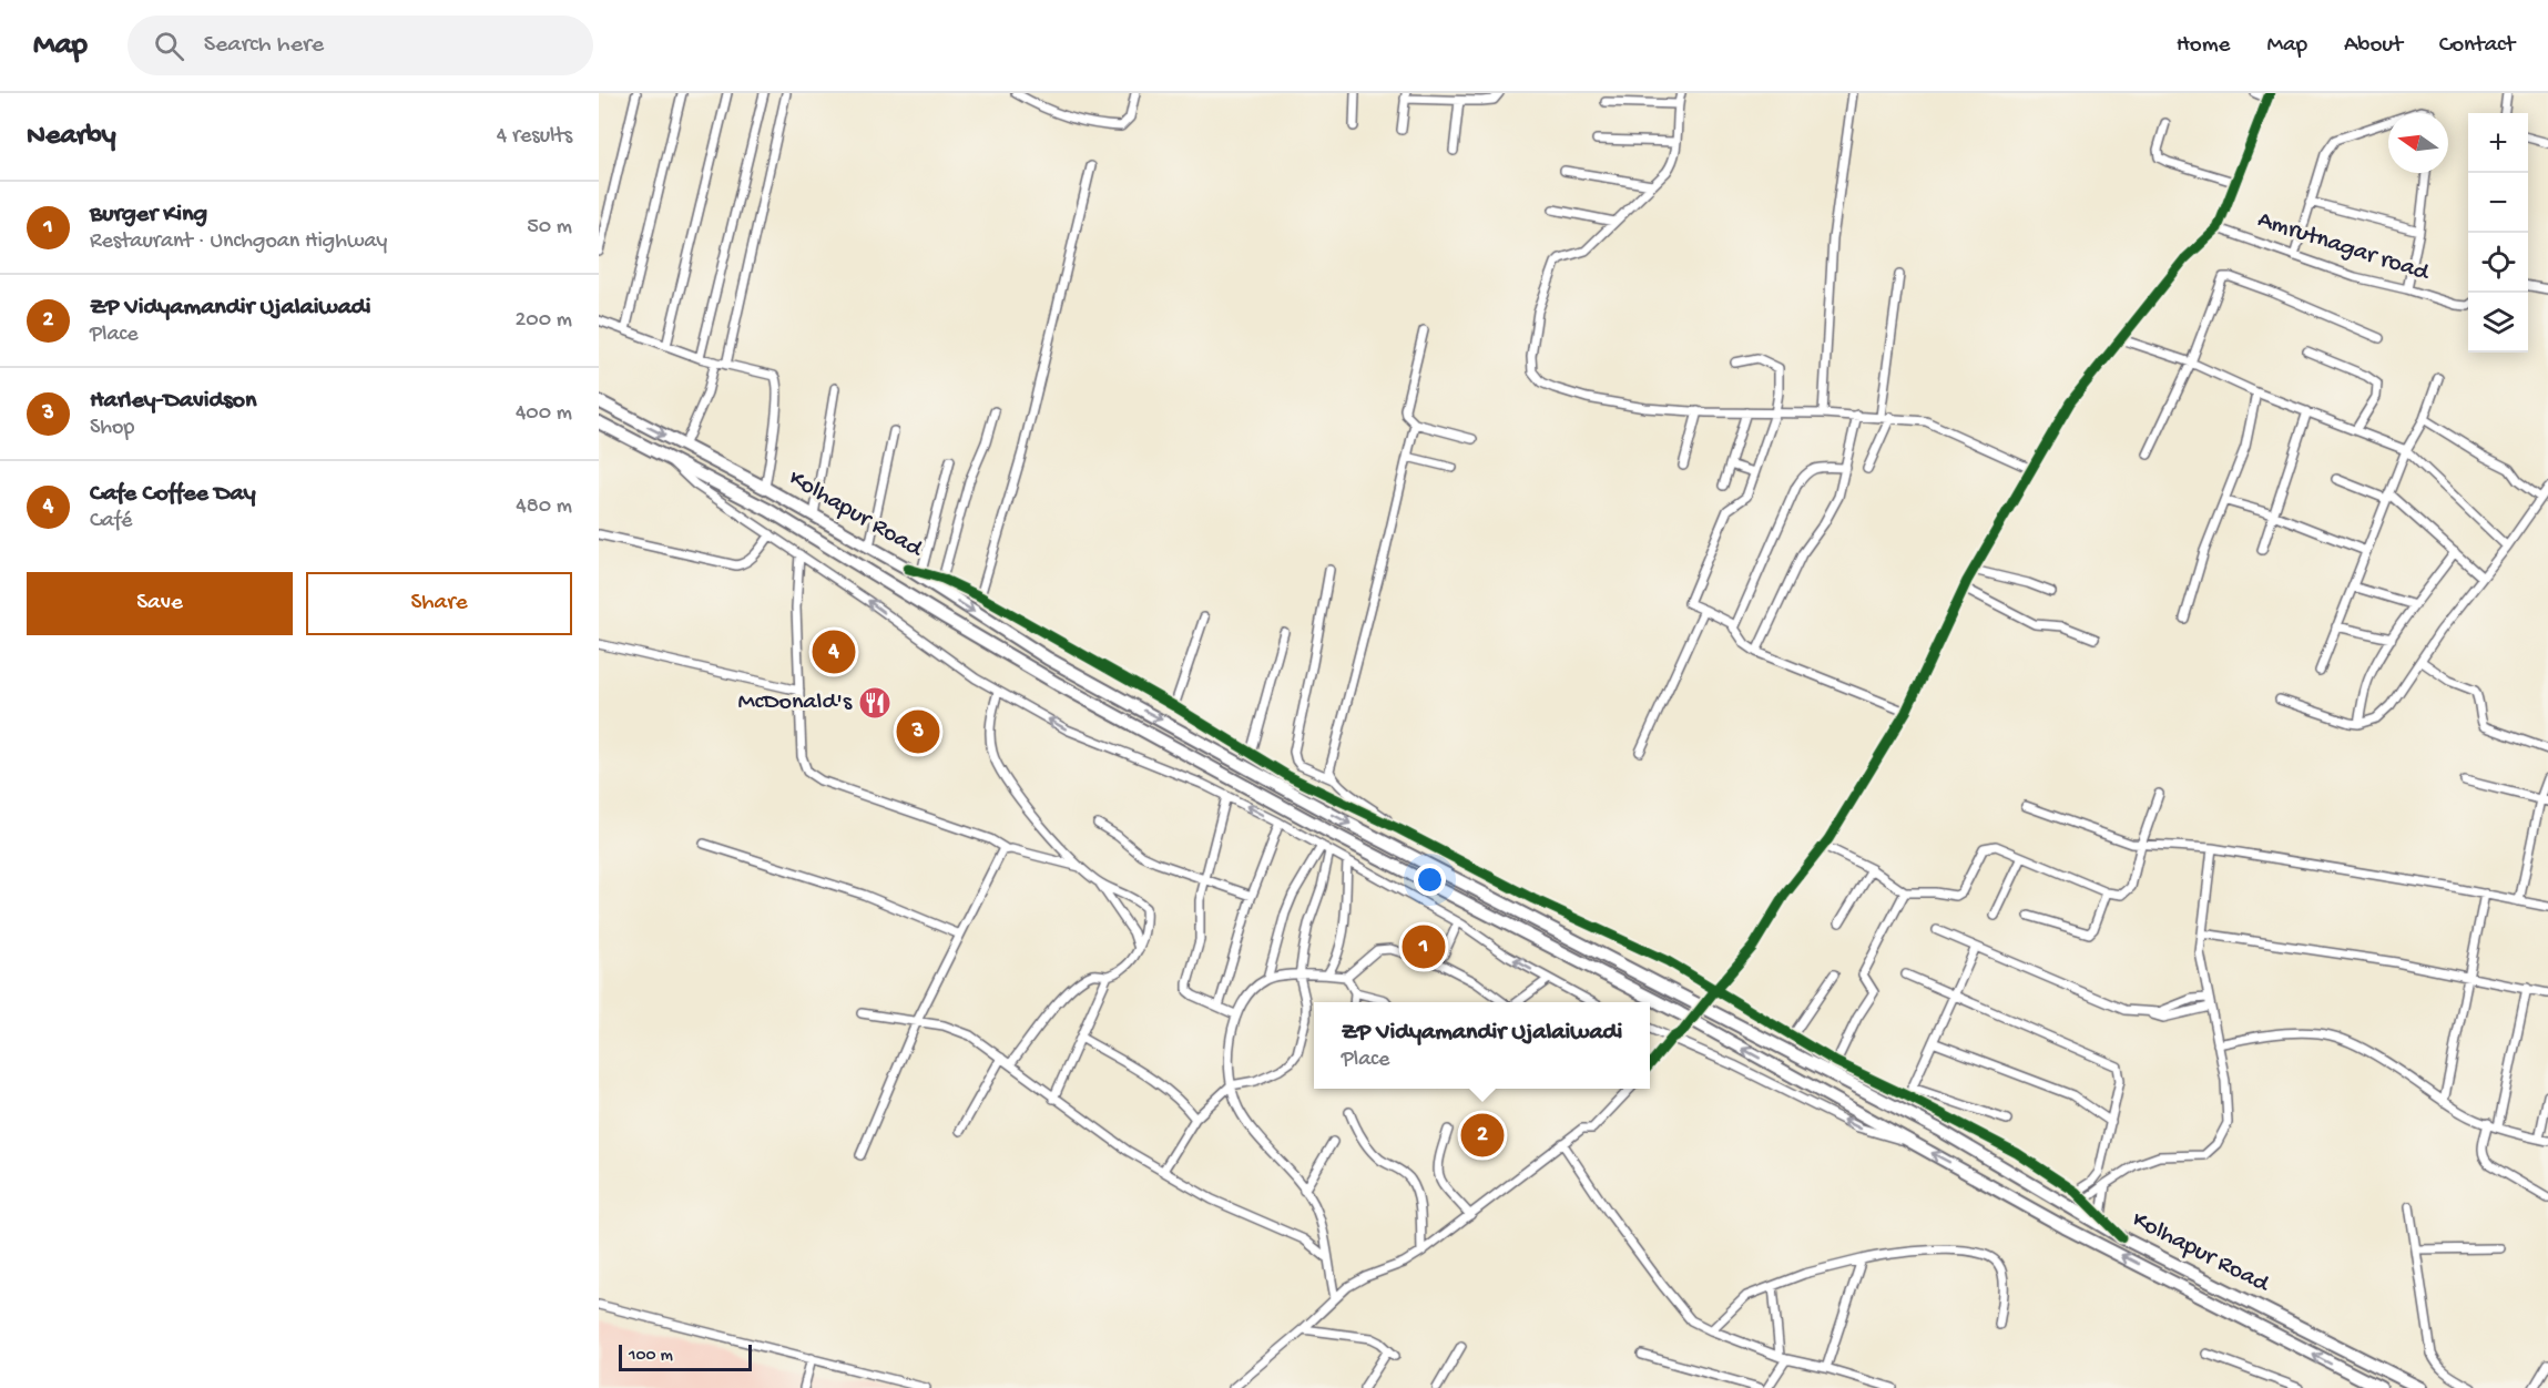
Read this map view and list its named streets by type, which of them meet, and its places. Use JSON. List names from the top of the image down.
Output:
{
  "streets": {
    "highway": ["Kolhapur Road"],
    "street": ["Amrutnagar road"]
  },
  "places": {
    "restaurant": ["McDonald's"]
  },
  "scale_bar": "100 m",
  "north": "left",
  "page": {
    "header": "Map",
    "search": "Search here",
    "nav": [
      "Home",
      "Map",
      "About",
      "Contact"
    ],
    "heading": ["Nearby", "4 results"],
    "map_buttons": ["+", "−"],
    "list": [
      {
        "mark": "1",
        "name": "Burger King",
        "note": "Restaurant · Unchgoan Highway",
        "value": "50 m"
      },
      {
        "mark": "2",
        "name": "ZP Vidyamandir Ujalaiwadi",
        "note": "Place",
        "value": "200 m"
      },
      {
        "mark": "3",
        "name": "Harley-Davidson",
        "note": "Shop",
        "value": "400 m"
      },
      {
        "mark": "4",
        "name": "Cafe Coffee Day",
        "note": "Café",
        "value": "480 m"
      }
    ],
    "buttons": ["Save", "Share"],
    "pins": [
      "4",
      "3",
      "1",
      "2"
    ],
    "popup": ["ZP Vidyamandir Ujalaiwadi", "Place"],
    "scale": "100 m"
  }
}
